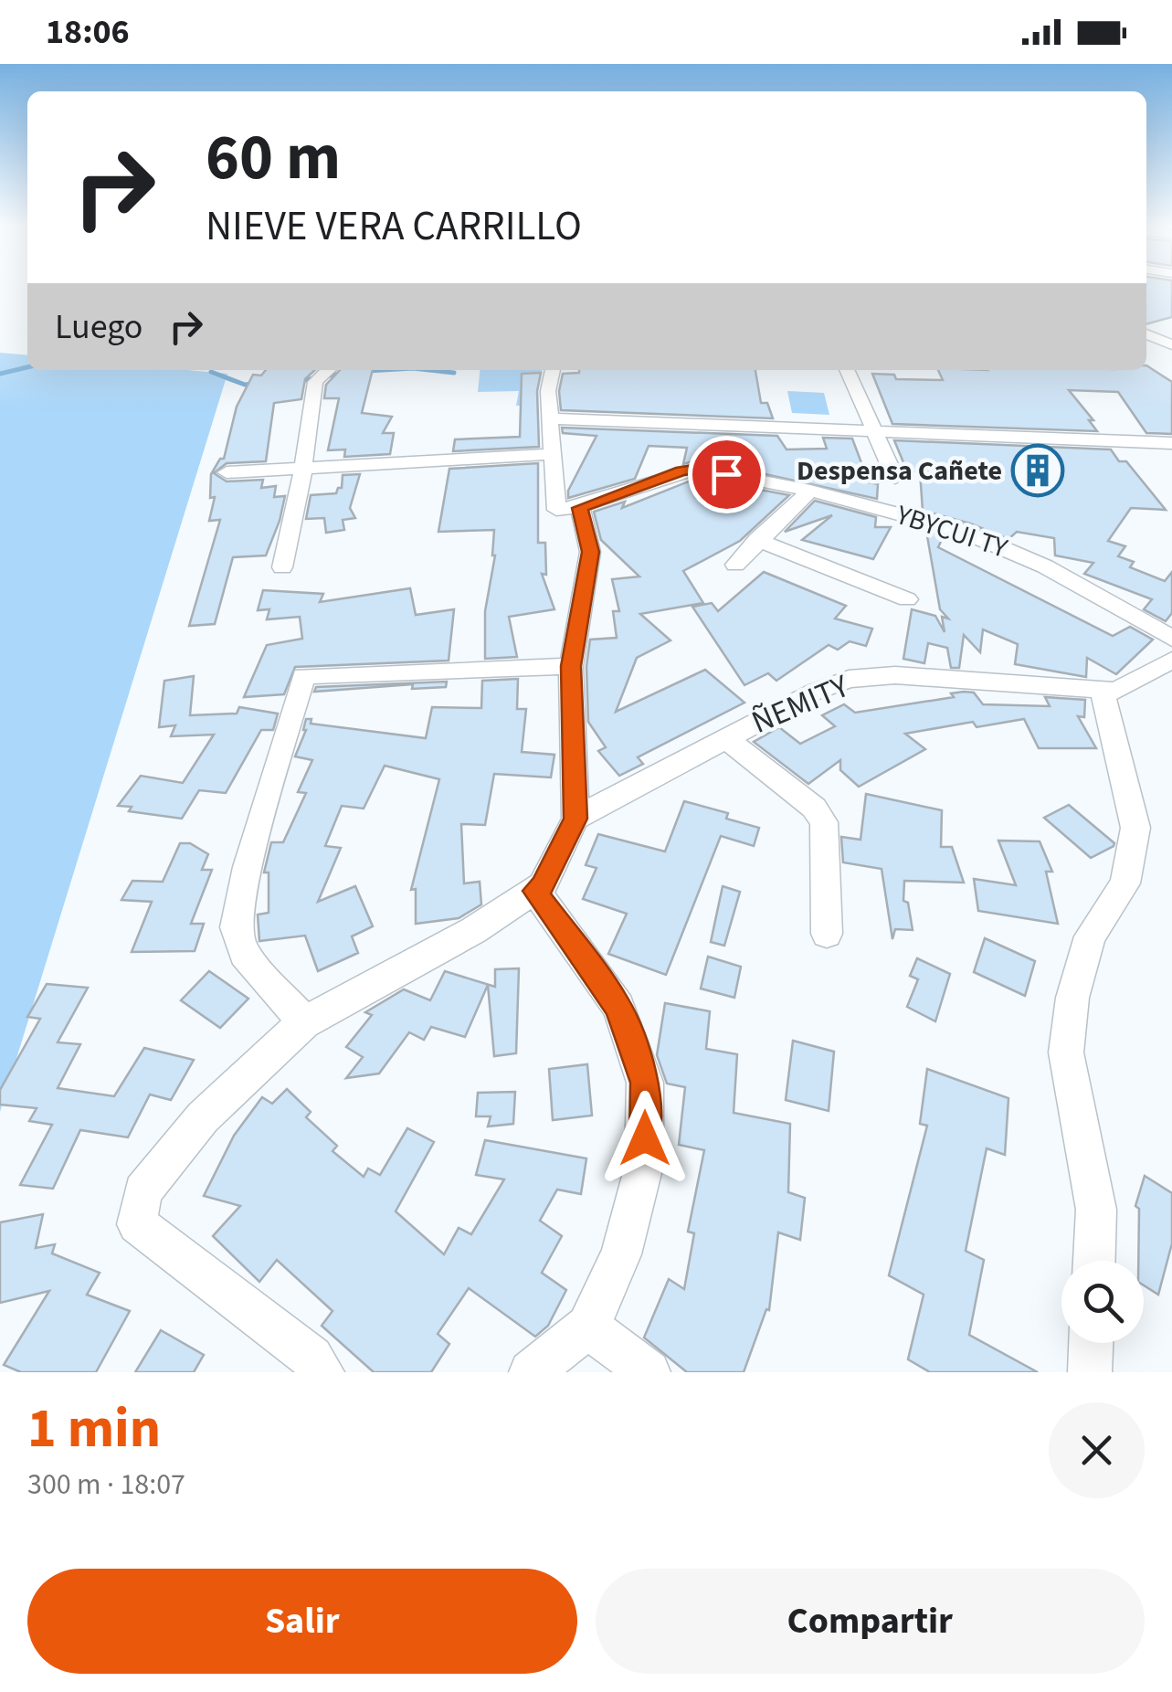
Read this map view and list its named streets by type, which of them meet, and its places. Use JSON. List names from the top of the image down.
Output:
{
  "streets": {
    "street": ["YBYCUI TY", "ÑEMITY"]
  },
  "places": {
    "building": ["Despensa Cañete"]
  },
  "page": {
    "status": "18:06",
    "turn": ["60 m", "NIEVE VERA CARRILLO"],
    "then": "Luego",
    "heading": ["1 min", "300 m · 18:07"],
    "buttons": ["Salir", "Compartir"]
  }
}
